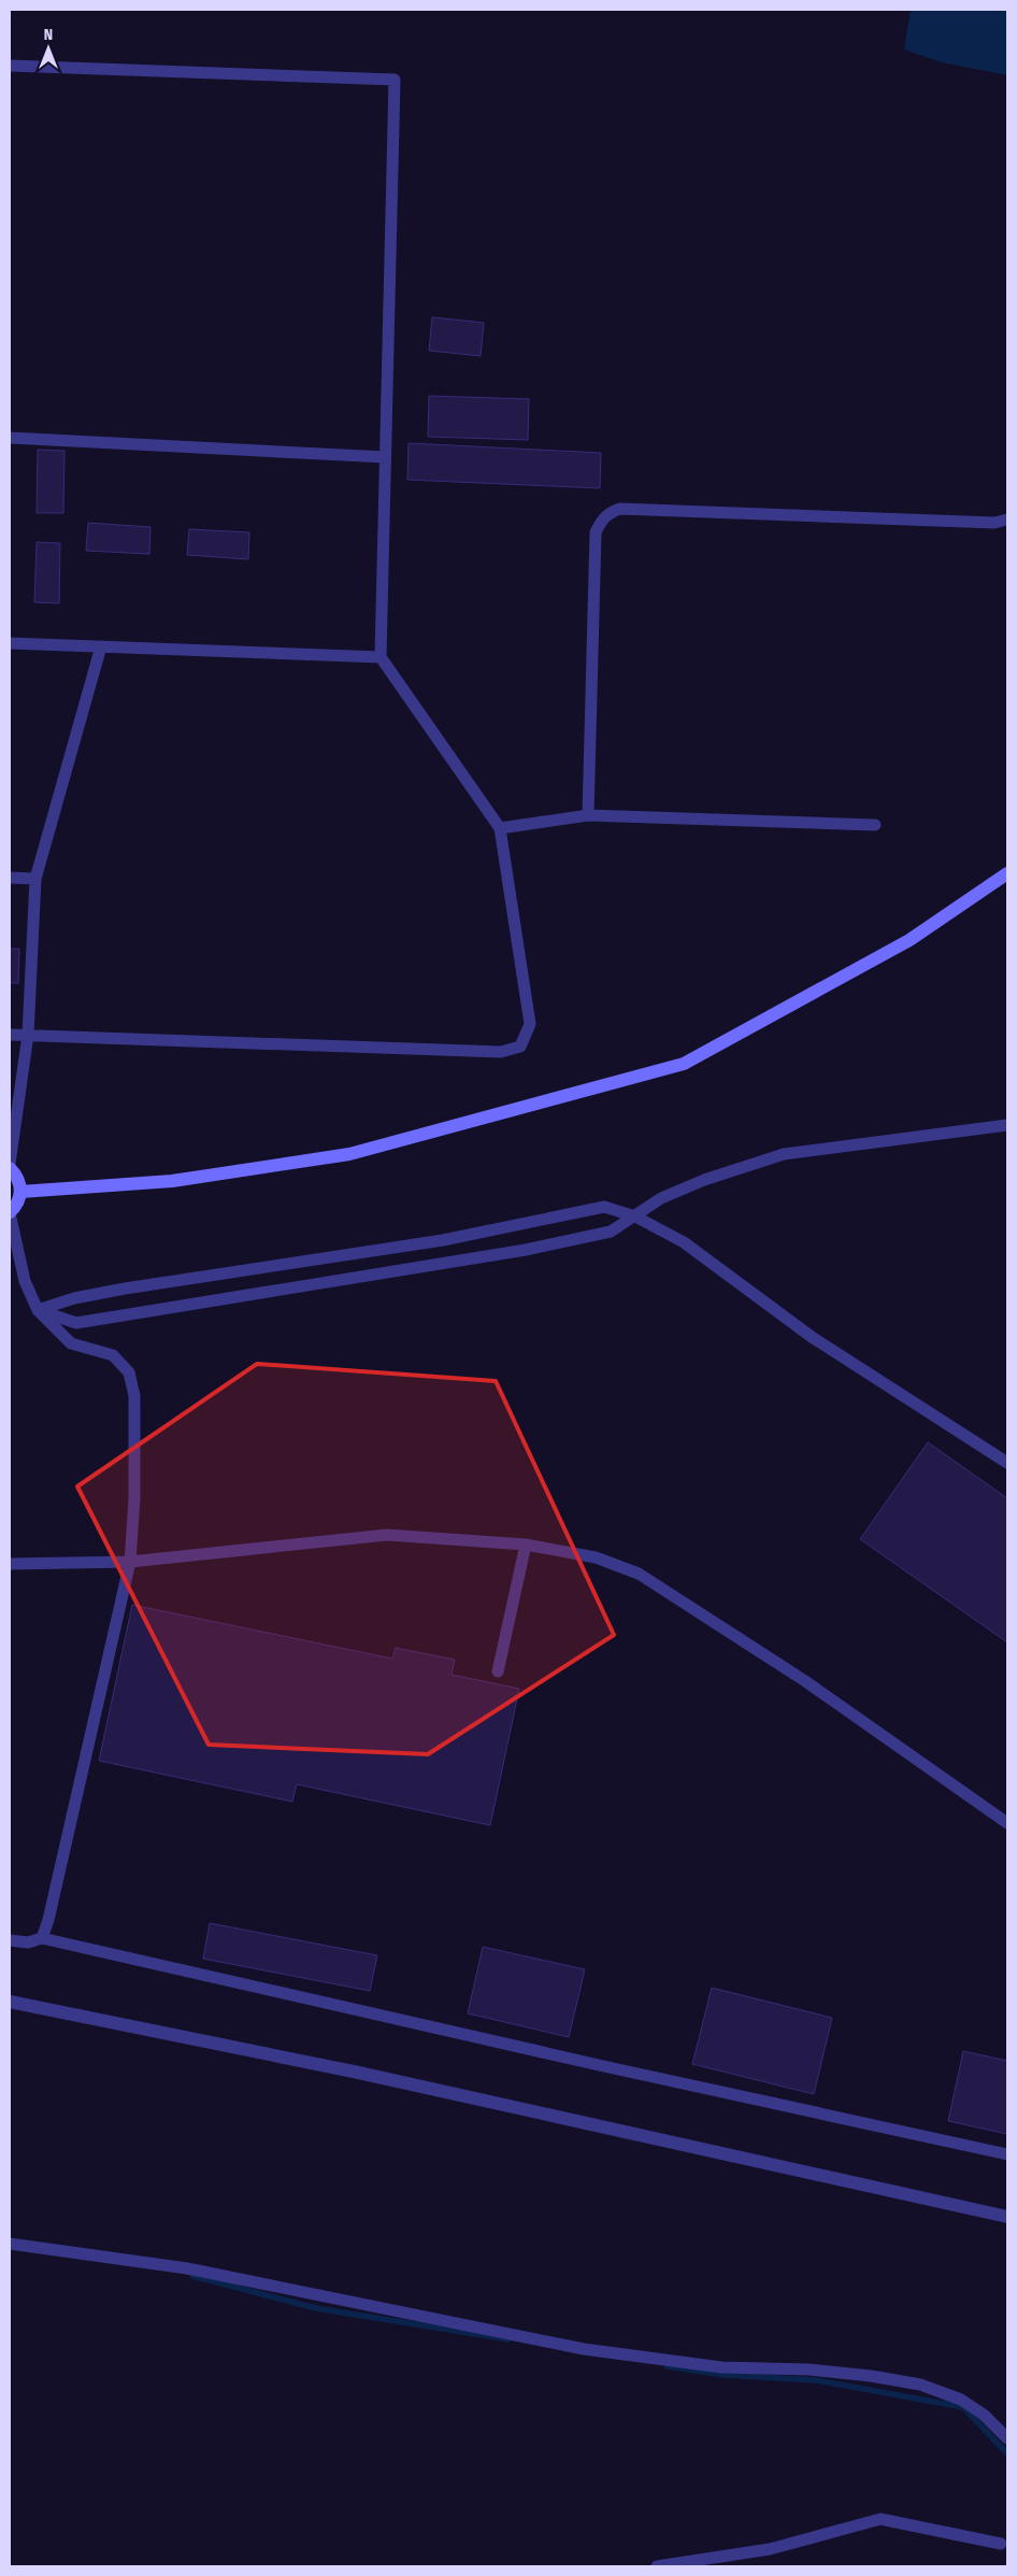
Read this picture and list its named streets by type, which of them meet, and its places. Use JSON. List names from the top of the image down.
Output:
{
  "north": "top"
}
